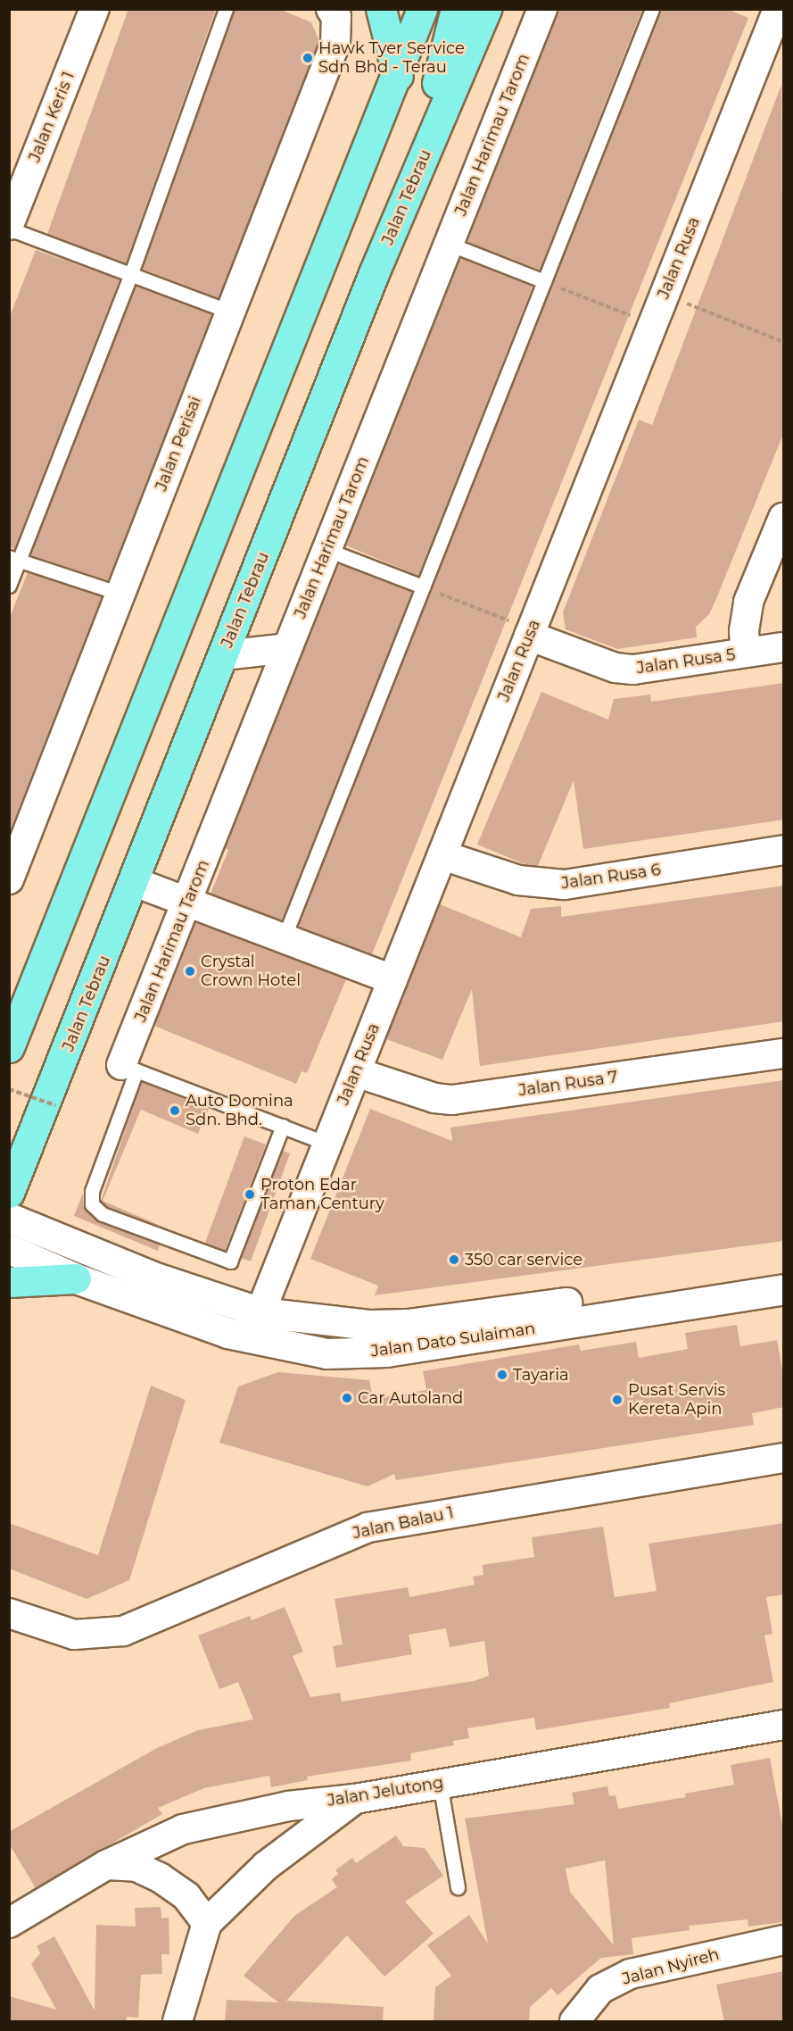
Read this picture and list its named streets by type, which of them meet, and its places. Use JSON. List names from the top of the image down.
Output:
{
  "streets": {
    "highway": ["Jalan Tebrau"],
    "street": [
      "Jalan Keris 1",
      "Jalan Harimau Tarom",
      "Jalan Rusa",
      "Jalan Perisai",
      "Jalan Rusa 5",
      "Jalan Rusa 6",
      "Jalan Rusa 7",
      "Jalan Dato Sulaiman",
      "Jalan Balau 1",
      "Jalan Jelutong",
      "Jalan Nyireh"
    ]
  },
  "crossings": [
    ["Jalan Rusa", "Jalan Rusa 5"],
    ["Jalan Rusa", "Jalan Rusa 6"],
    ["Jalan Rusa", "Jalan Rusa 7"],
    ["Jalan Rusa", "Jalan Dato Sulaiman"]
  ],
  "places": [
    "Hawk Tyer Service Sdn Bhd - Terau",
    "Crystal Crown Hotel",
    "Auto Domina Sdn. Bhd.",
    "Proton Edar Taman Century",
    "350 car service",
    "Tayaria",
    "Car Autoland",
    "Pusat Servis Kereta Apin"
  ]
}
